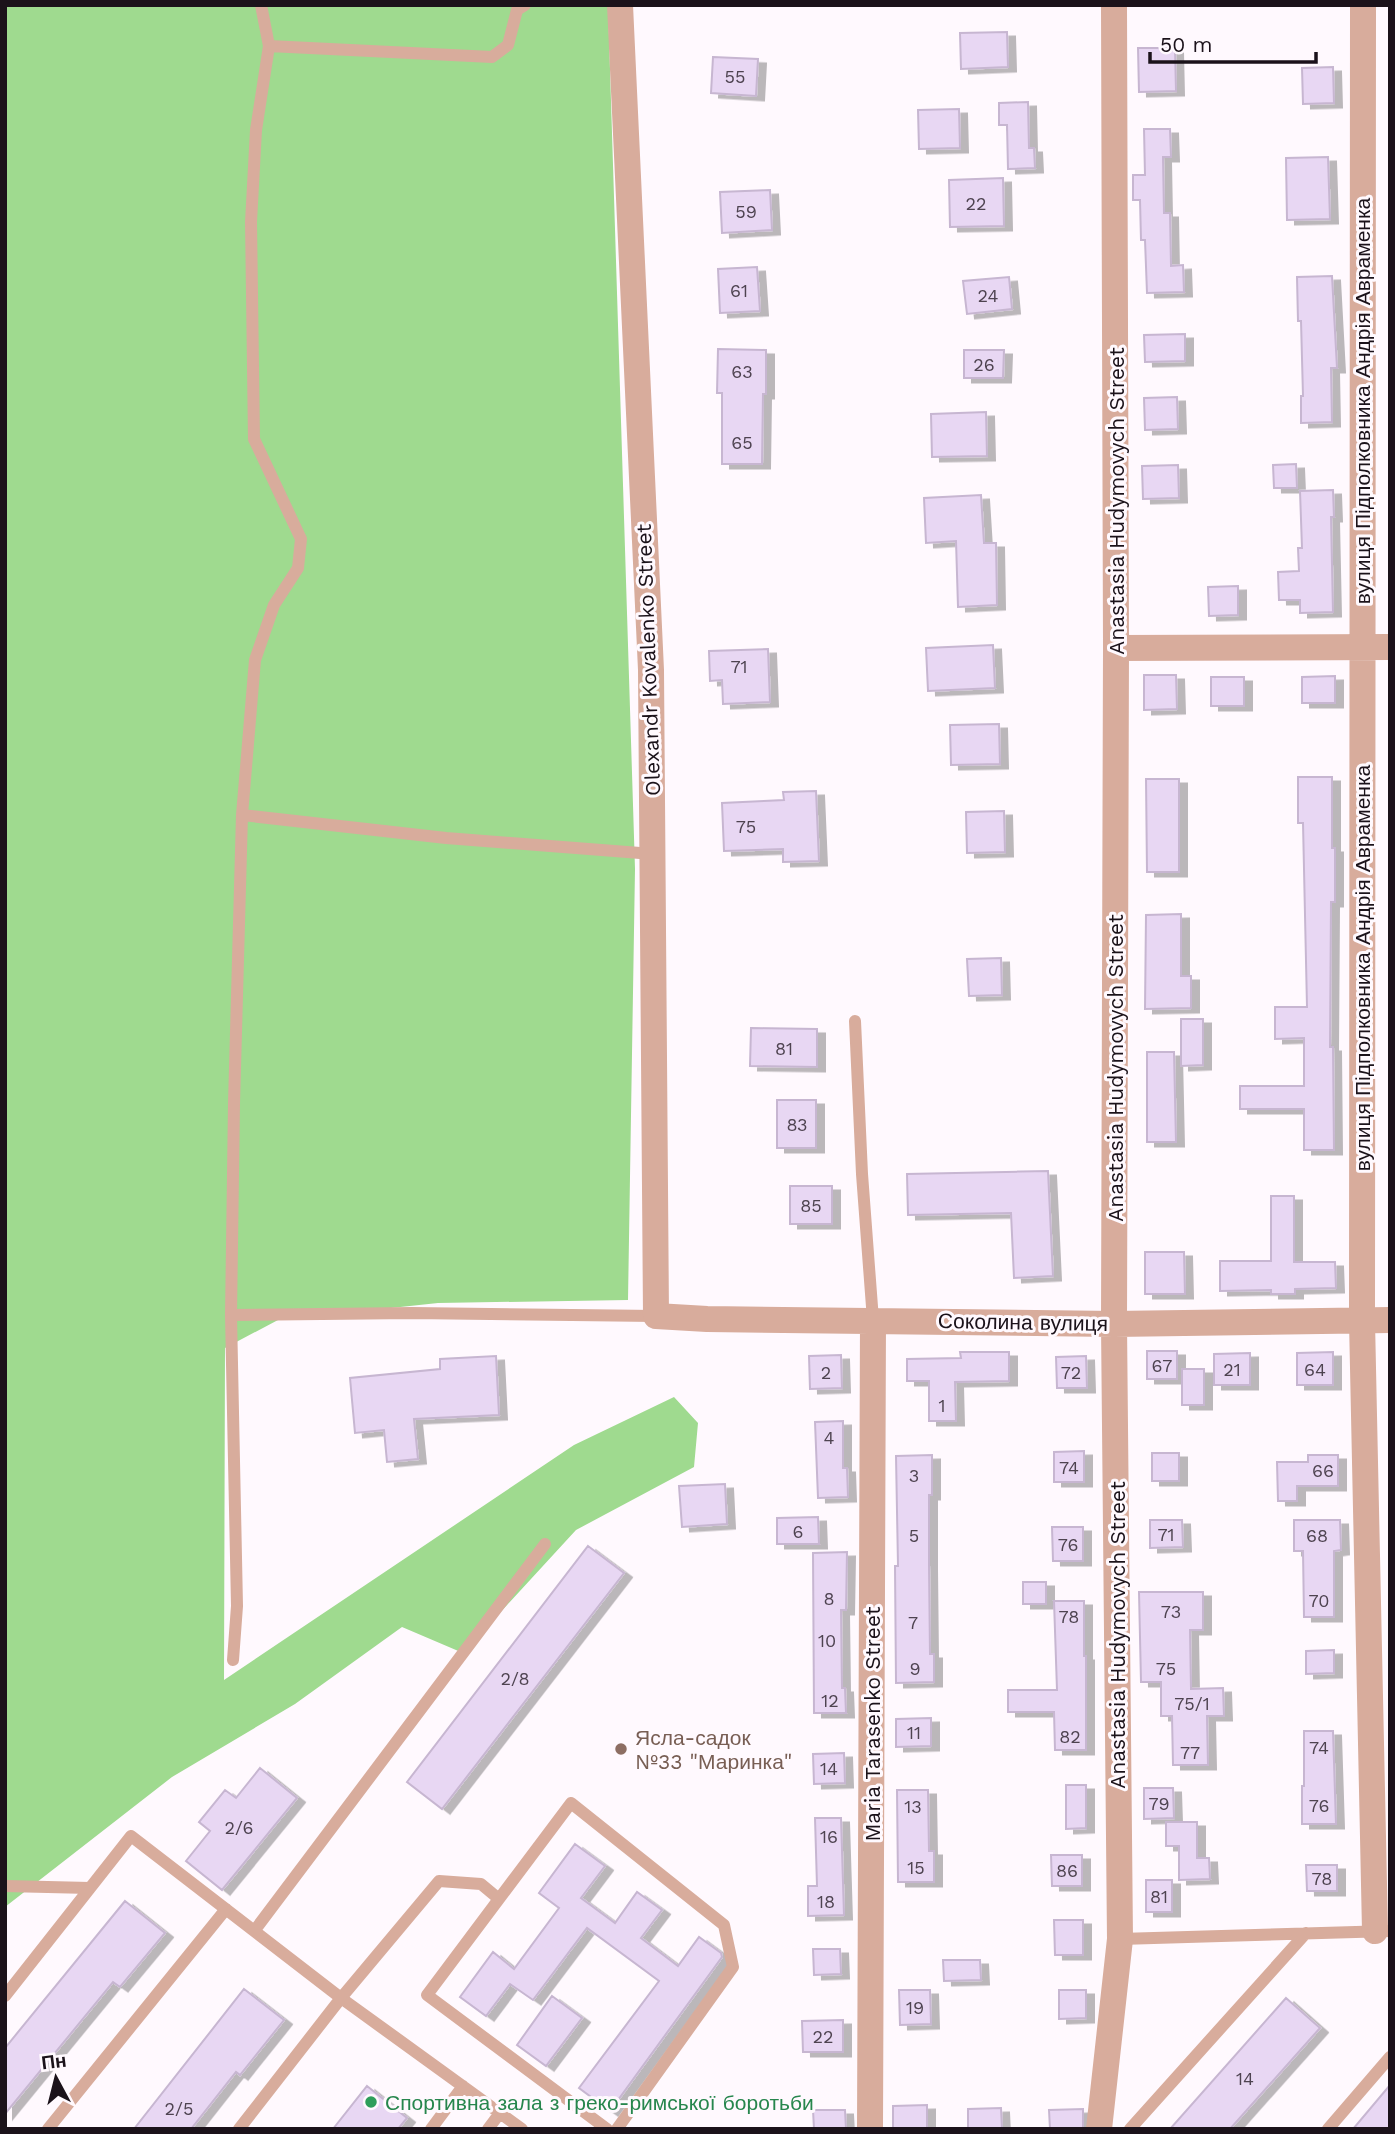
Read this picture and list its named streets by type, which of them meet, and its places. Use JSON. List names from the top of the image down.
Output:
{
  "streets": {
    "street": [
      "вулиця Підполковника Андрія Авраменка",
      "Anastasia Hudymovych Street",
      "Olexandr Kovalenko Street",
      "Соколина вулиця",
      "Maria Tarasenko Street"
    ]
  },
  "crossings": [
    ["вулиця Підполковника Андрія Авраменка", "Соколина вулиця"],
    ["Anastasia Hudymovych Street", "Соколина вулиця"],
    ["Olexandr Kovalenko Street", "Соколина вулиця"],
    ["Соколина вулиця", "Maria Tarasenko Street"]
  ],
  "places": ["Ясла-садок №33 \"Маринка\"", "Спортивна зала з греко-римської боротьби"],
  "house_numbers": [
    "55",
    "22",
    "59",
    "61",
    "24",
    "26",
    "63",
    "65",
    "71",
    "75",
    "81",
    "83",
    "85",
    "67",
    "21",
    "64",
    "2",
    "72",
    "1",
    "4",
    "74",
    "66",
    "3",
    "6",
    "71",
    "5",
    "68",
    "76",
    "8",
    "70",
    "73",
    "78",
    "7",
    "10",
    "9",
    "75",
    "2/8",
    "12",
    "75/1",
    "11",
    "82",
    "74",
    "77",
    "14",
    "79",
    "76",
    "13",
    "2/6",
    "16",
    "15",
    "86",
    "78",
    "81",
    "18",
    "19",
    "22",
    "14",
    "2/5"
  ],
  "scale_bar": "50 m",
  "north": "top"
}
